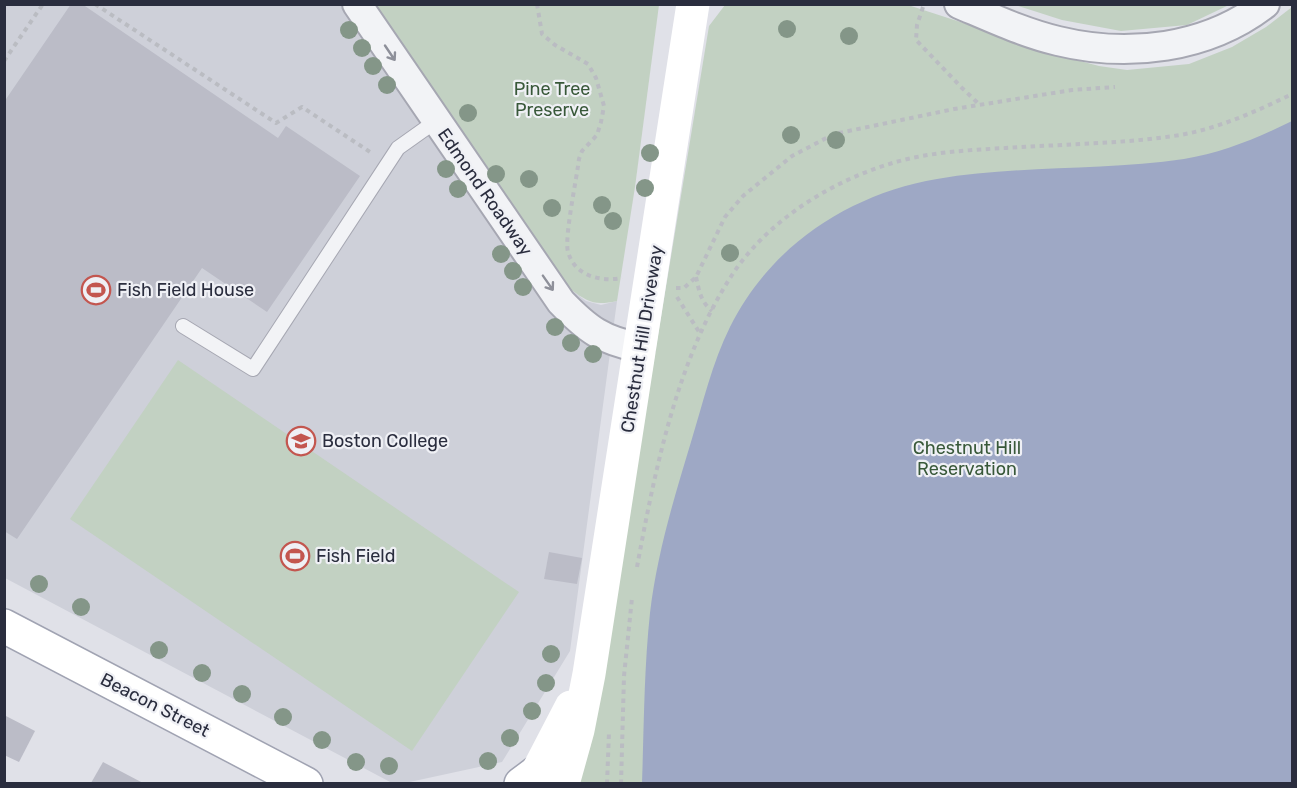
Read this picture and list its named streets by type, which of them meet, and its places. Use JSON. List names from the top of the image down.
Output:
{
  "streets": {
    "main road": ["Chestnut Hill Driveway", "Beacon Street"],
    "street": ["Edmond Roadway"]
  },
  "crossings": [
    ["Edmond Roadway", "Chestnut Hill Driveway"]
  ],
  "one_way": ["Edmond Roadway"],
  "parks": ["Pine Tree Preserve", "Chestnut Hill Reservation"],
  "places": {
    "sports": ["Fish Field House", "Fish Field"],
    "school or university": ["Boston College"]
  }
}
